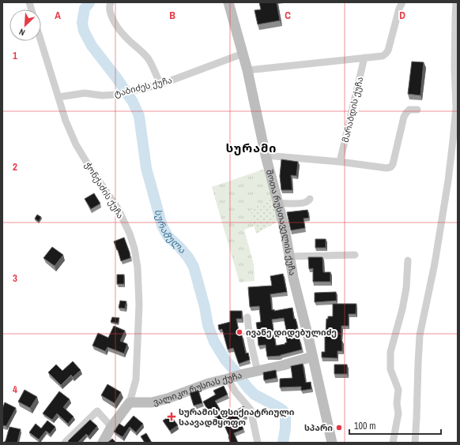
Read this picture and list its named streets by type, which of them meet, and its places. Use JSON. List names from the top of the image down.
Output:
{
  "streets": {
    "street": [
      "ტაბიძეს ქუჩა",
      "მარაბდის ქუჩა",
      "ჭონქაძის ქუჩა",
      "შოთა რუსთაველის ქუჩა",
      "ვალიკო რუსიას ქუჩა"
    ]
  },
  "crossings": [
    ["ტაბიძეს ქუჩა", "ჭონქაძის ქუჩა"],
    ["ტაბიძეს ქუჩა", "შოთა რუსთაველის ქუჩა"],
    ["ჭონქაძის ქუჩა", "ვალიკო რუსიას ქუჩა"],
    ["შოთა რუსთაველის ქუჩა", "ვალიკო რუსიას ქუჩა"]
  ],
  "districts": ["სურამი"],
  "water": ["სურამულა"],
  "places": {
    "other": ["ივანე დიდებულიძე", "სპარი"],
    "health": ["სურამის ფსიქიატრიული საავადმყოფო"]
  },
  "scale_bar": "100 m",
  "north": "bottom left",
  "grid": {
    "columns": [
      "A",
      "B",
      "C",
      "D"
    ],
    "rows": [
      "1",
      "2",
      "3",
      "4"
    ]
  }
}
